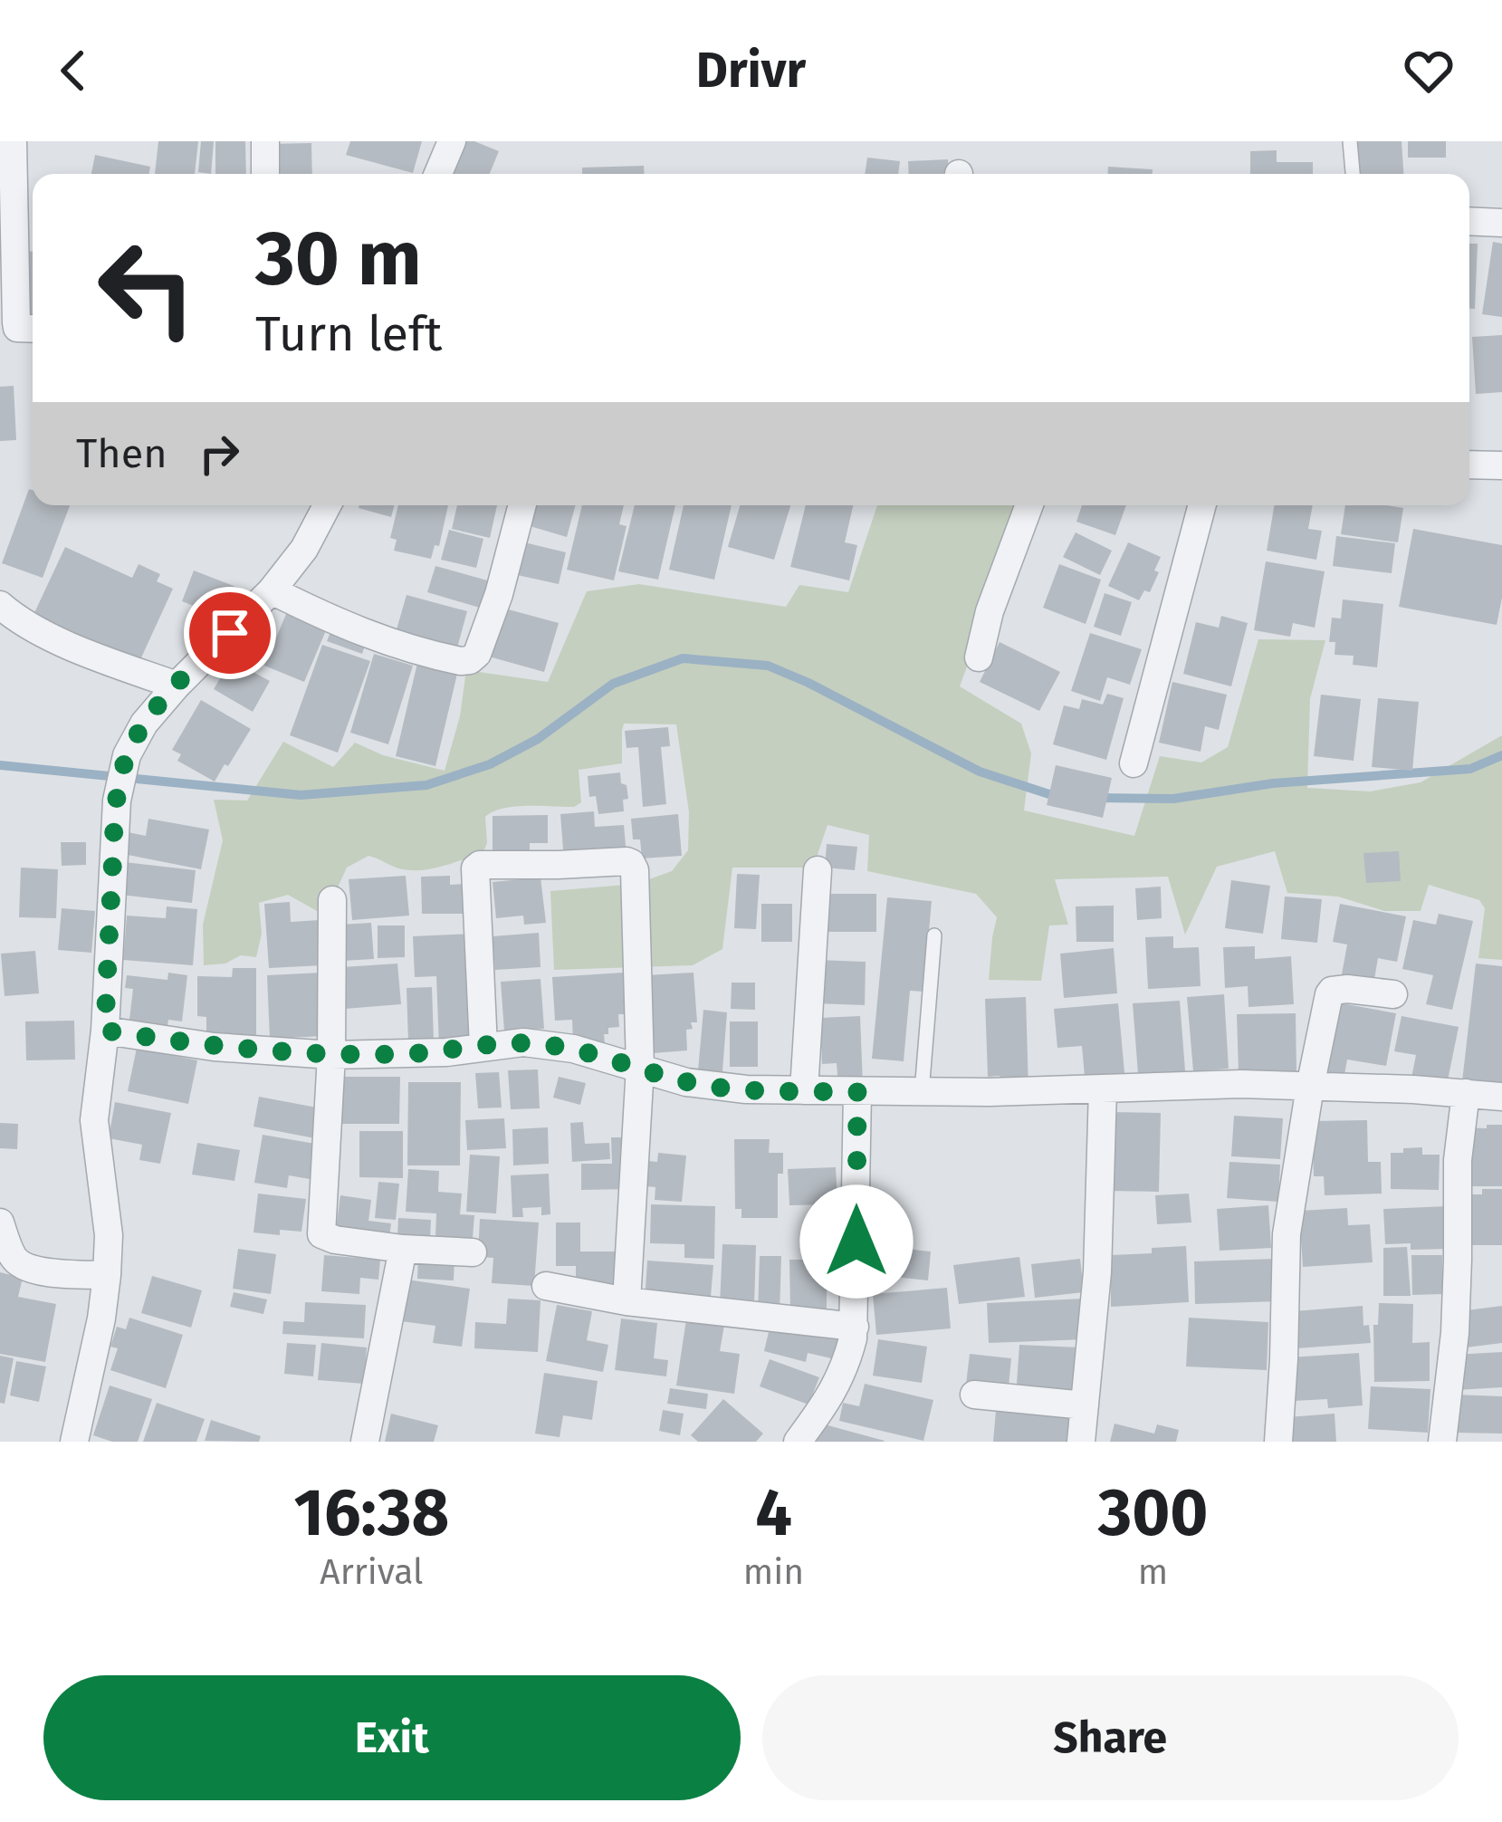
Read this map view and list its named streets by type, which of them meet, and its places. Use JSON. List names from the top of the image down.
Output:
{
  "page": {
    "header": "Drivr",
    "turn": ["30 m", "Turn left"],
    "then": "Then",
    "eta": [
      "16:38",
      "Arrival",
      "4",
      "min",
      "300",
      "m"
    ],
    "buttons": ["Exit", "Share"]
  }
}
